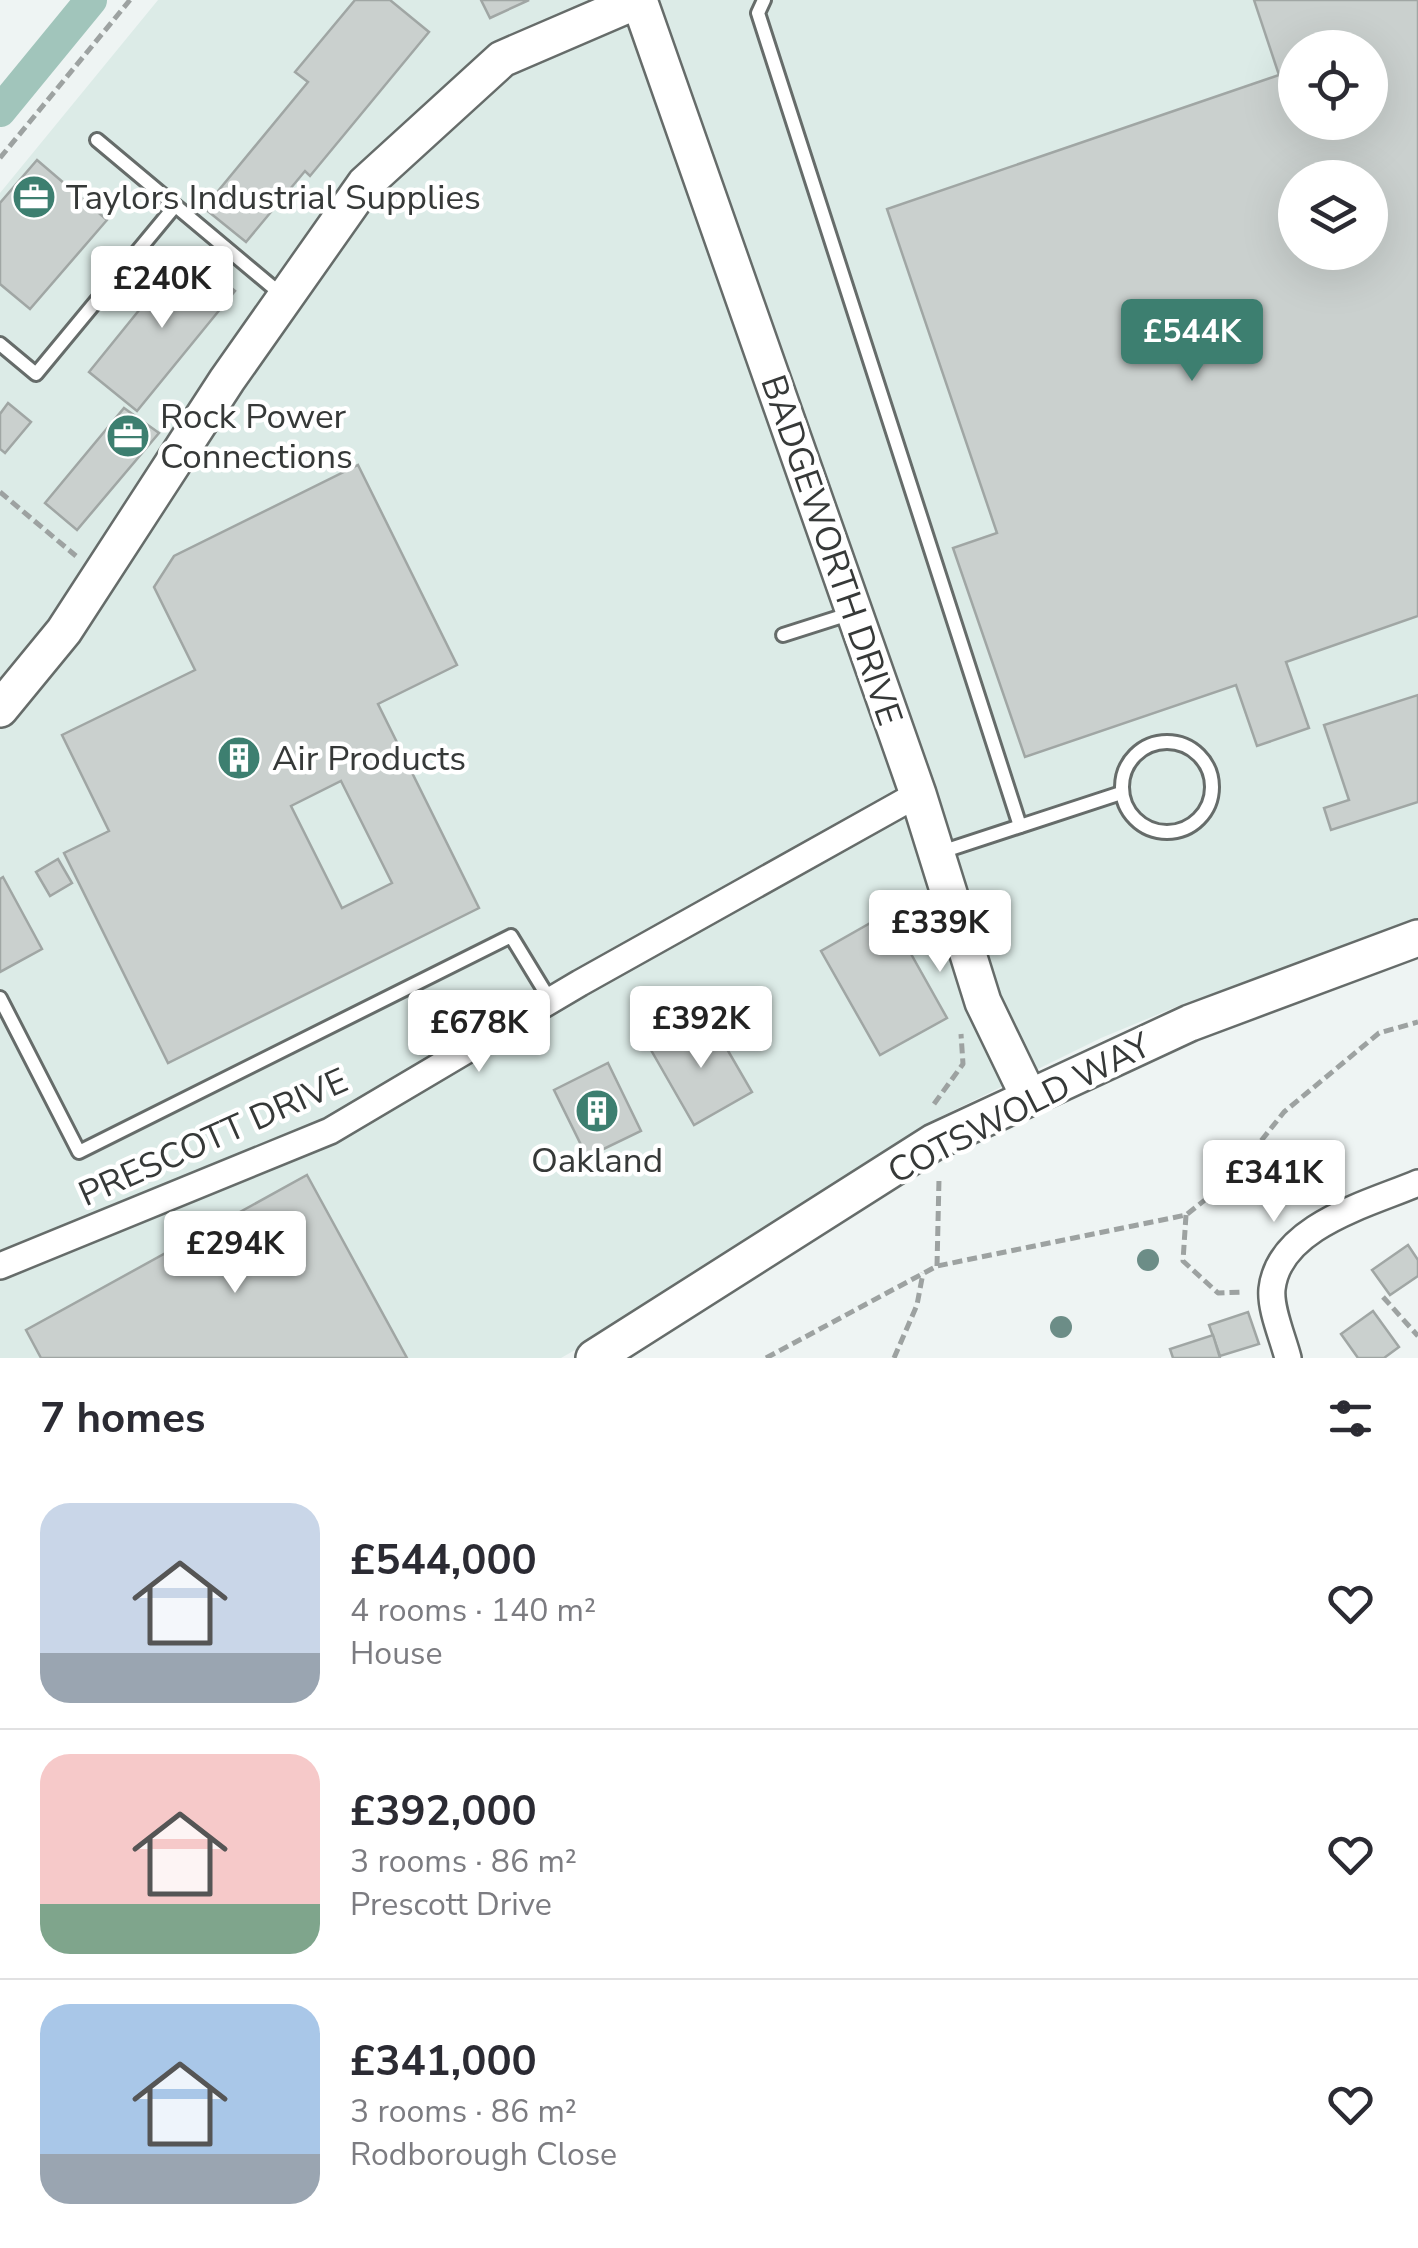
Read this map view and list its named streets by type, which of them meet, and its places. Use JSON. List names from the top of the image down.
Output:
{
  "streets": {
    "street": ["BADGEWORTH DRIVE", "COTSWOLD WAY", "PRESCOTT DRIVE"]
  },
  "crossings": [
    ["BADGEWORTH DRIVE", "COTSWOLD WAY"],
    ["BADGEWORTH DRIVE", "PRESCOTT DRIVE"]
  ],
  "places": {
    "office": ["Taylors Industrial Supplies", "Rock Power Connections"],
    "building": ["Air Products", "Oakland"]
  },
  "page": {
    "price": [
      "£240K",
      "£544K",
      "£339K",
      "£392K",
      "£678K",
      "£341K",
      "£294K"
    ],
    "heading": "7 homes",
    "list": [
      {
        "name": "£544,000",
        "note": "4 rooms · 140 m² · House"
      },
      {
        "name": "£392,000",
        "note": "3 rooms · 86 m² · Prescott Drive"
      },
      {
        "name": "£341,000",
        "note": "3 rooms · 86 m² · Rodborough Close"
      }
    ]
  }
}
